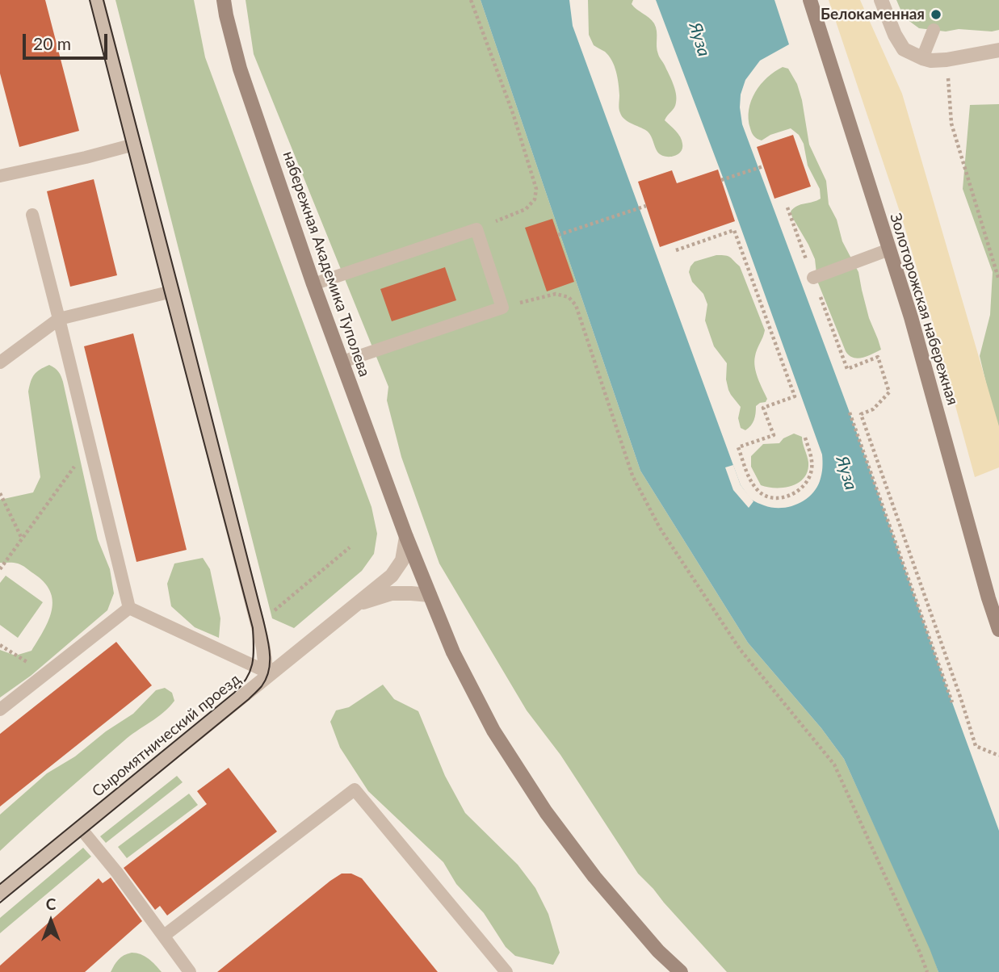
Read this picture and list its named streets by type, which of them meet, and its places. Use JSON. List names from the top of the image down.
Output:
{
  "streets": {
    "main road": ["набережная Академика Туполева", "Золоторожская набережная"],
    "street": ["Сыромятнический проезд"]
  },
  "crossings": [
    ["набережная Академика Туполева", "Сыромятнический проезд"]
  ],
  "water": ["Яуза"],
  "places": ["Белокаменная"],
  "scale_bar": "20 m",
  "north": "top"
}
